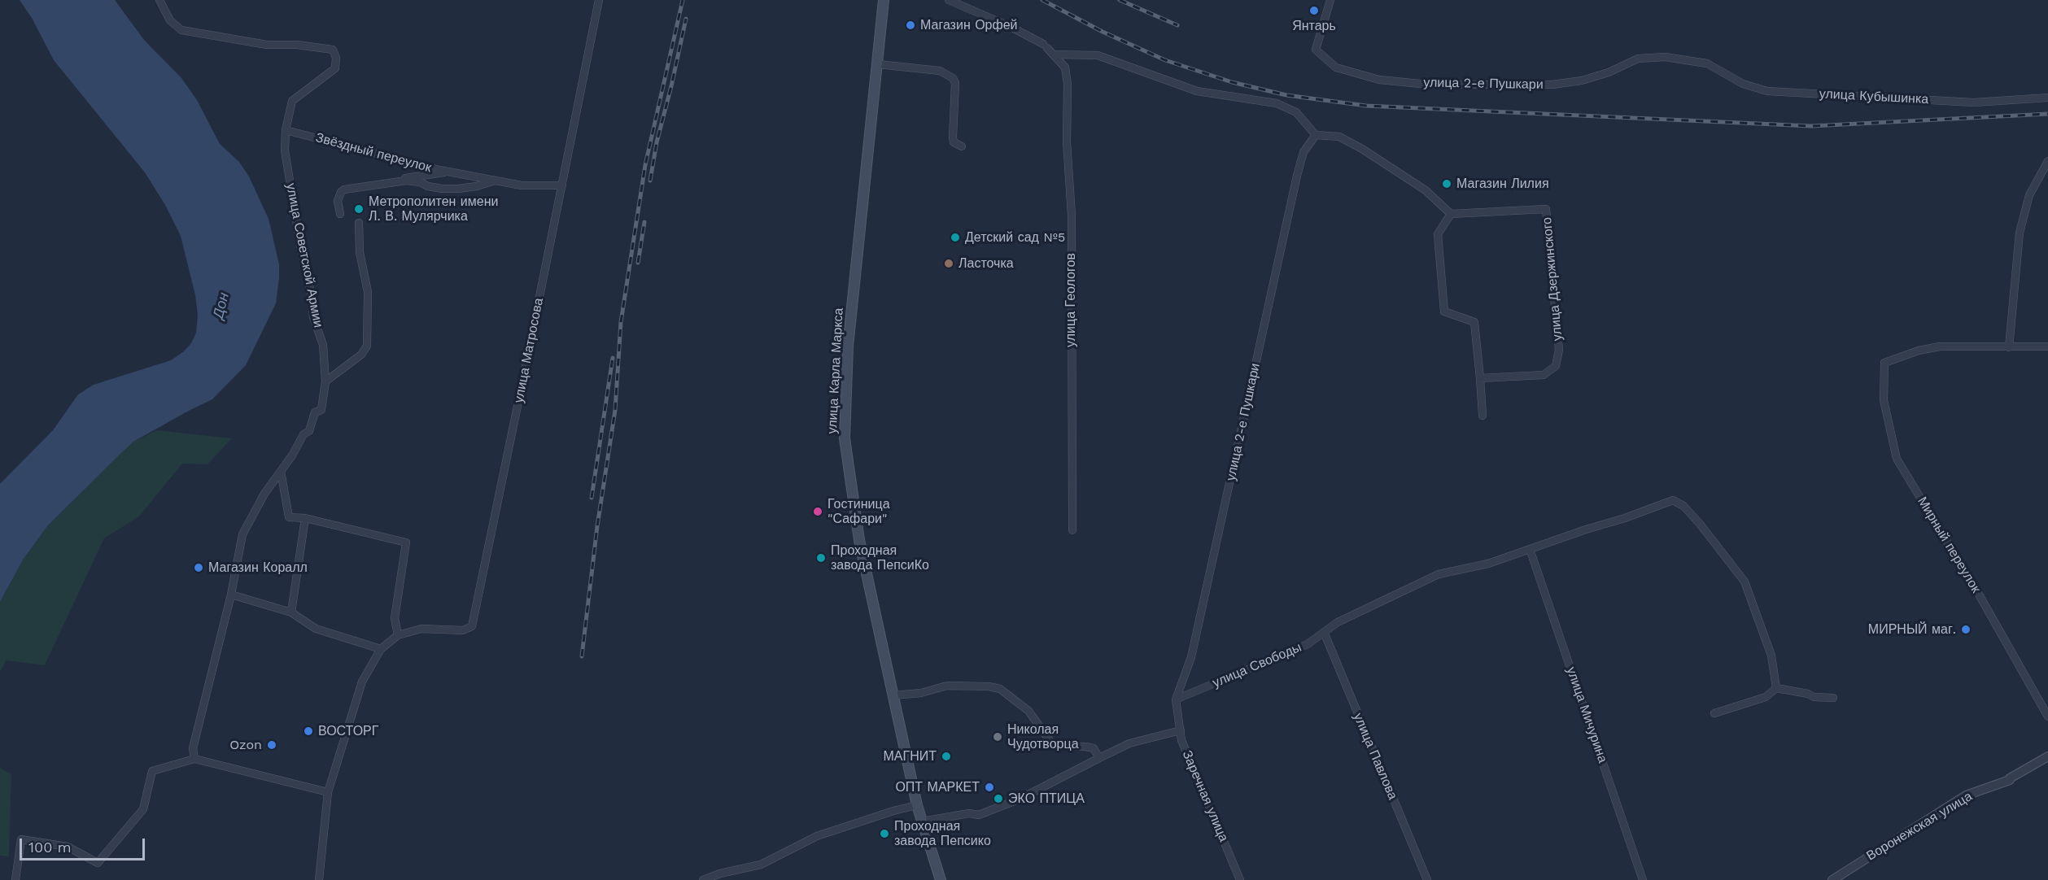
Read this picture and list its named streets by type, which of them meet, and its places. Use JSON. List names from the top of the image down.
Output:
{
  "streets": {
    "main road": ["улица Карла Маркса"],
    "street": [
      "улица 2-е Пушкари",
      "улица Кубышинка",
      "Звёздный переулок",
      "улица Советской Армии",
      "улица Дзержинского",
      "улица Геологов",
      "улица Матросова",
      "Мирный переулок",
      "улица Свободы",
      "улица Мичурина",
      "улица Павлова",
      "Заречная улица",
      "Воронежская улица"
    ]
  },
  "crossings": [
    ["улица 2-е Пушкари", "улица Кубышинка"],
    ["улица 2-е Пушкари", "улица Свободы"],
    ["улица 2-е Пушкари", "Заречная улица"],
    ["Звёздный переулок", "улица Советской Армии"],
    ["Звёздный переулок", "улица Матросова"],
    ["улица Свободы", "улица Мичурина"],
    ["улица Свободы", "улица Павлова"],
    ["улица Свободы", "Заречная улица"]
  ],
  "water": ["Дон"],
  "places": [
    "Янтарь",
    "Магазин Орфей",
    "Магазин Лилия",
    "Метрополитен имени Л. В. Мулярчика",
    "Детский сад №5",
    "Ласточка",
    "Гостиница \"Сафари\"",
    "Проходная завода ПепсиКо",
    "Магазин Коралл",
    "МИРНЫЙ маг.",
    "ВОСТОРГ",
    "Николая Чудотворца",
    "Ozon",
    "МАГНИТ",
    "ОПТ МАРКЕТ",
    "ЭКО ПТИЦА",
    "Проходная завода Пепсико"
  ],
  "scale_bar": "100 m"
}
